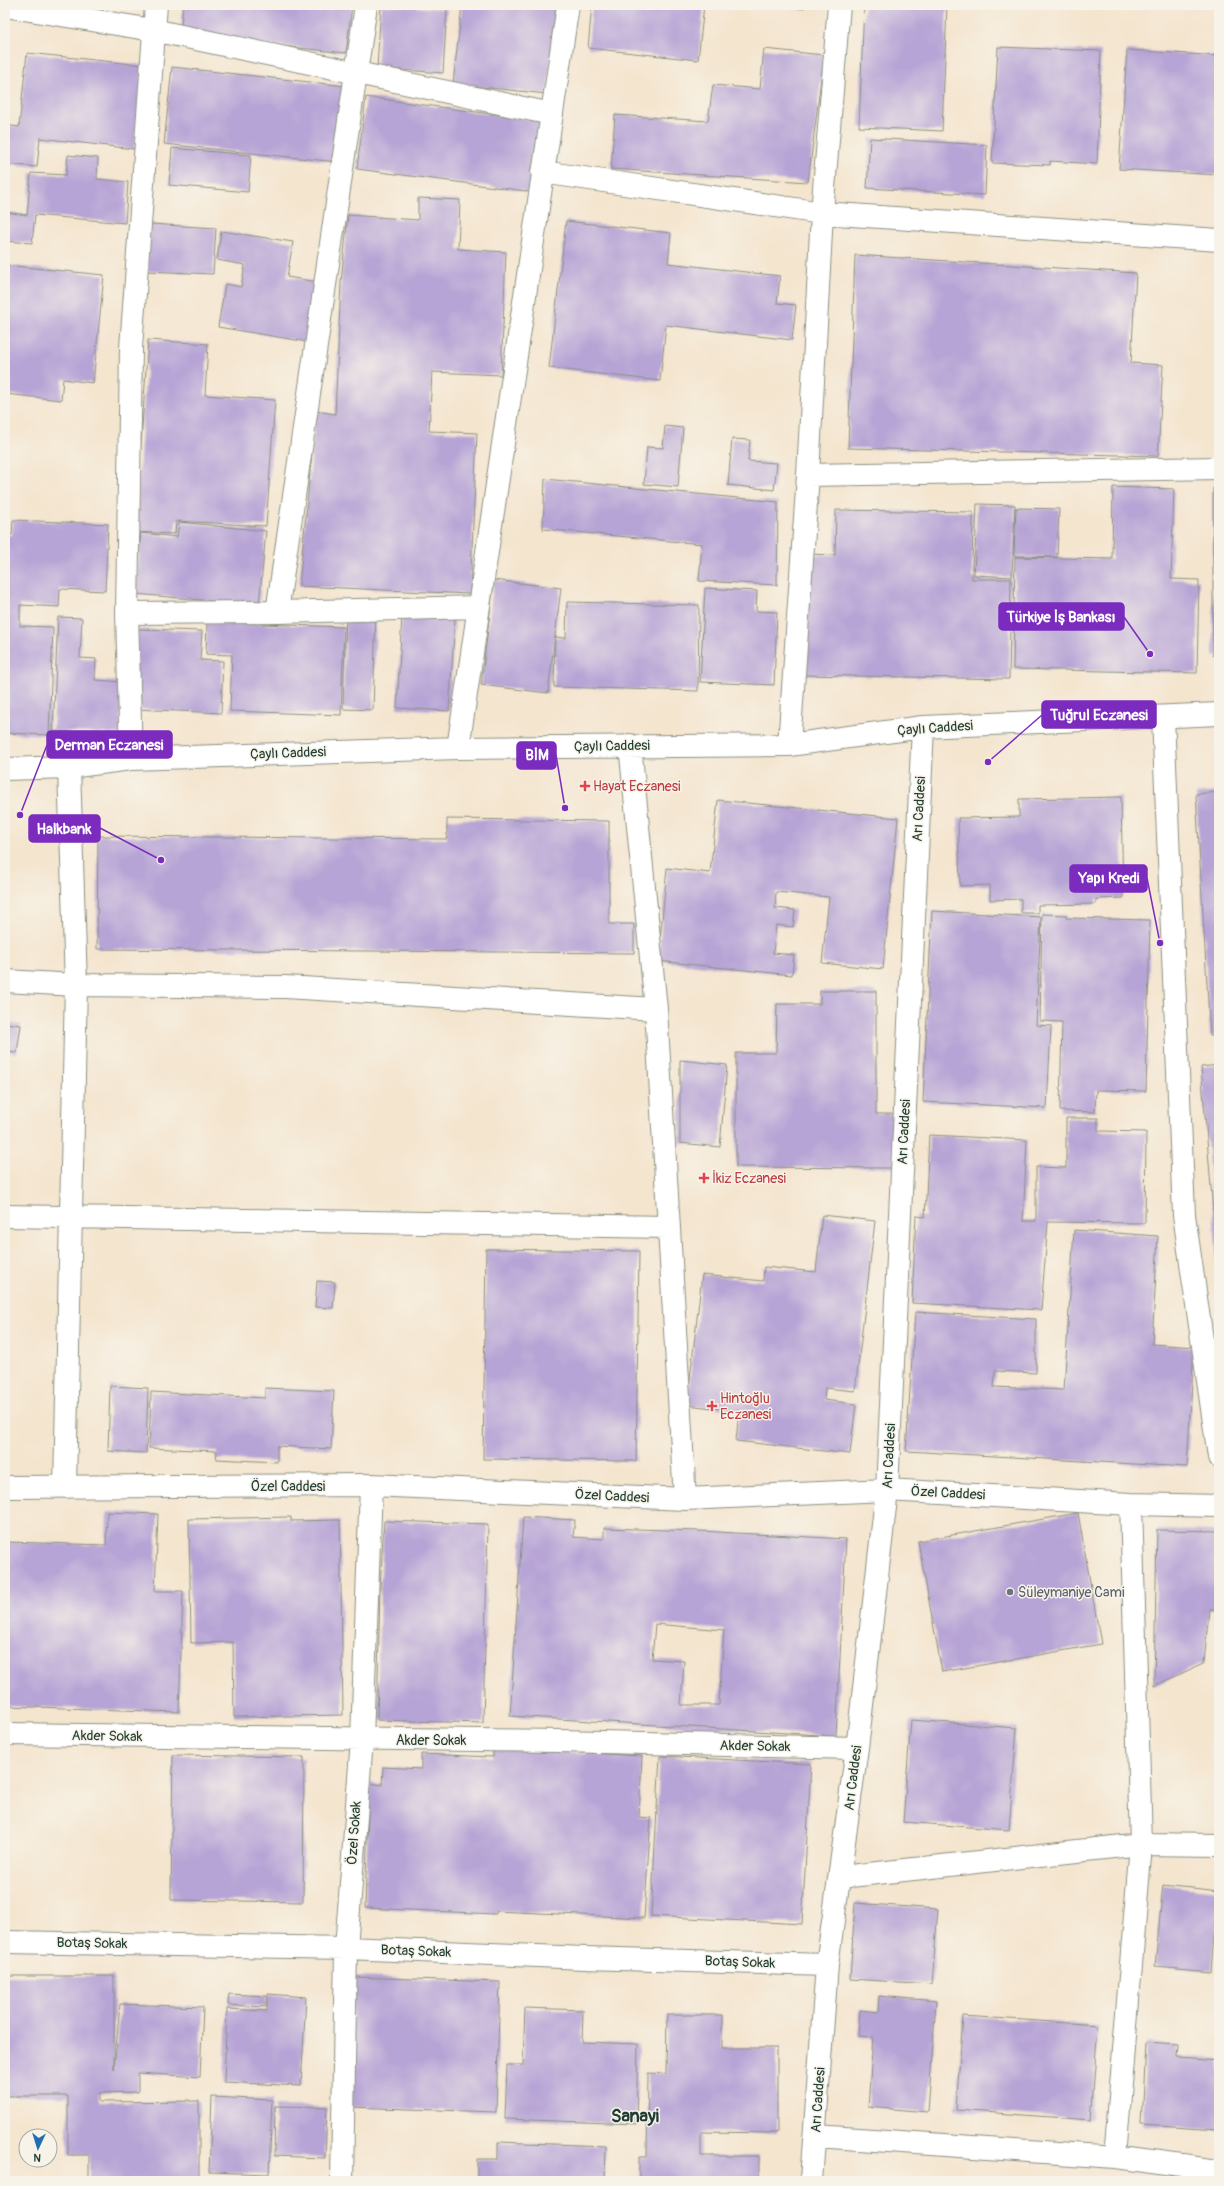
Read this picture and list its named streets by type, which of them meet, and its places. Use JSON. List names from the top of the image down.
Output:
{
  "streets": {
    "street": [
      "Çaylı Caddesi",
      "Arı Caddesi",
      "Özel Caddesi",
      "Akder Sokak",
      "Özel Sokak",
      "Botaş Sokak"
    ]
  },
  "crossings": [
    ["Çaylı Caddesi", "Arı Caddesi"],
    ["Arı Caddesi", "Özel Caddesi"],
    ["Arı Caddesi", "Akder Sokak"],
    ["Arı Caddesi", "Botaş Sokak"],
    ["Özel Caddesi", "Özel Sokak"],
    ["Akder Sokak", "Özel Sokak"],
    ["Özel Sokak", "Botaş Sokak"]
  ],
  "districts": ["Sanayi"],
  "places": {
    "other": [
      "Türkiye İş Bankası",
      "Tuğrul Eczanesi",
      "BİM",
      "Derman Eczanesi",
      "Halkbank",
      "Yapı Kredi",
      "Süleymaniye Cami"
    ],
    "health": ["Hayat Eczanesi", "İkiz Eczanesi", "Hintoğlu Eczanesi"]
  },
  "north": "bottom"
}
